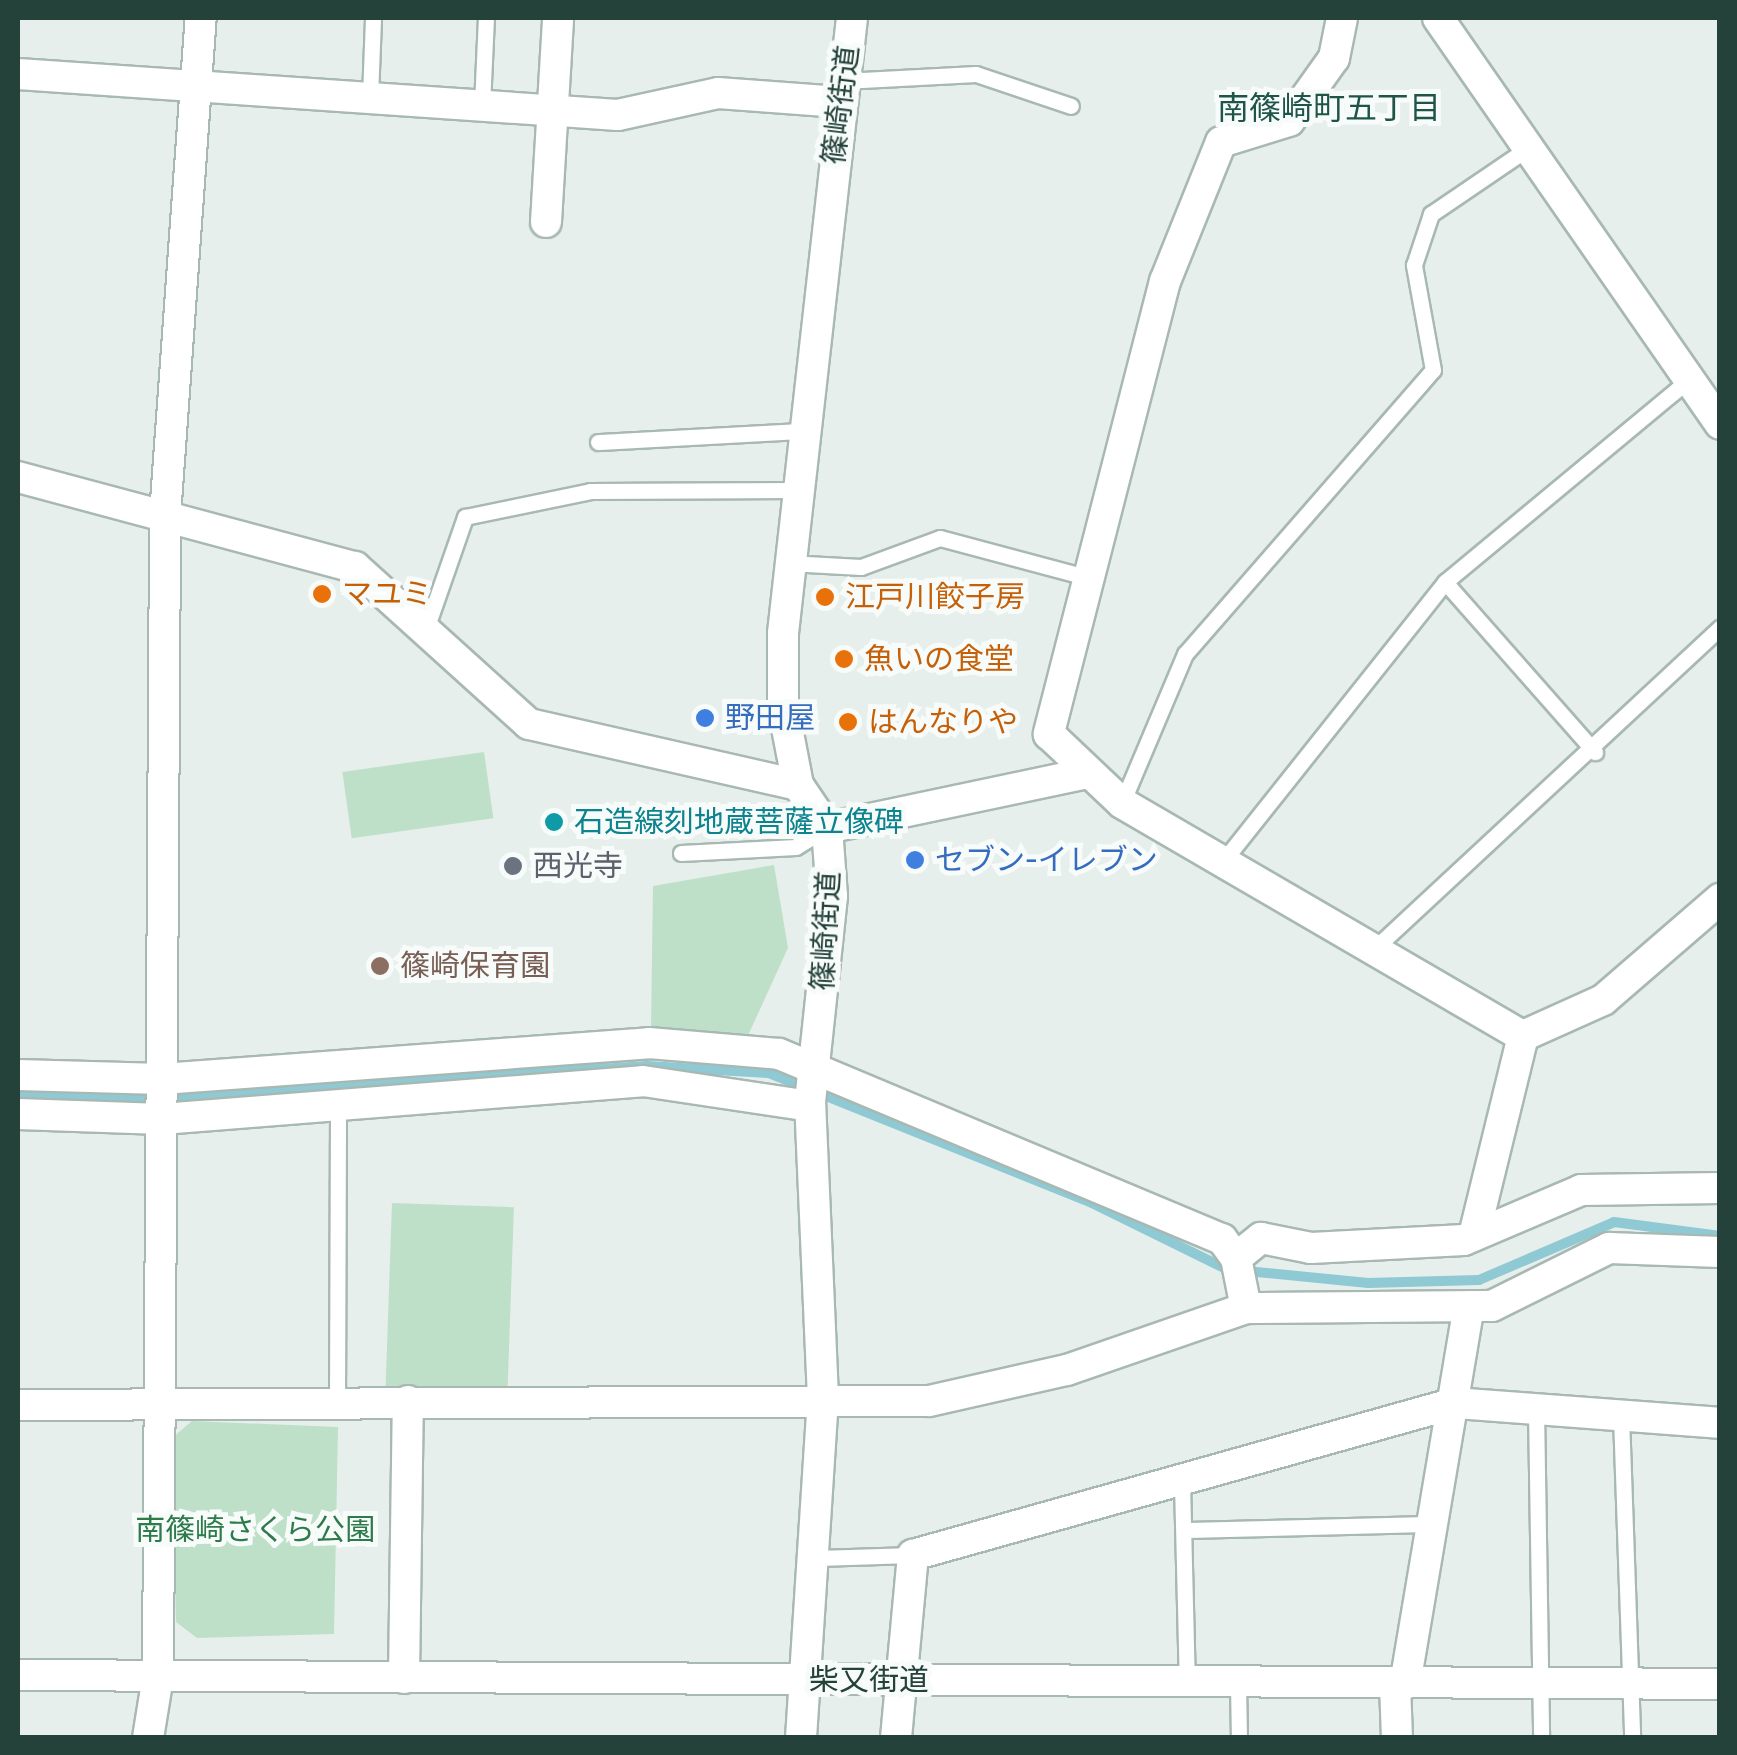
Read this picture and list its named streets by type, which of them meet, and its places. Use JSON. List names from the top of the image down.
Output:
{
  "streets": {
    "street": ["篠崎街道", "柴又街道"]
  },
  "crossings": [
    ["篠崎街道", "柴又街道"]
  ],
  "districts": ["南篠崎町五丁目"],
  "parks": ["南篠崎さくら公園"],
  "places": [
    "マユミ",
    "江戸川餃子房",
    "魚いの食堂",
    "野田屋",
    "はんなりや",
    "石造線刻地蔵菩薩立像碑",
    "セブン-イレブン",
    "西光寺",
    "篠崎保育園"
  ]
}
